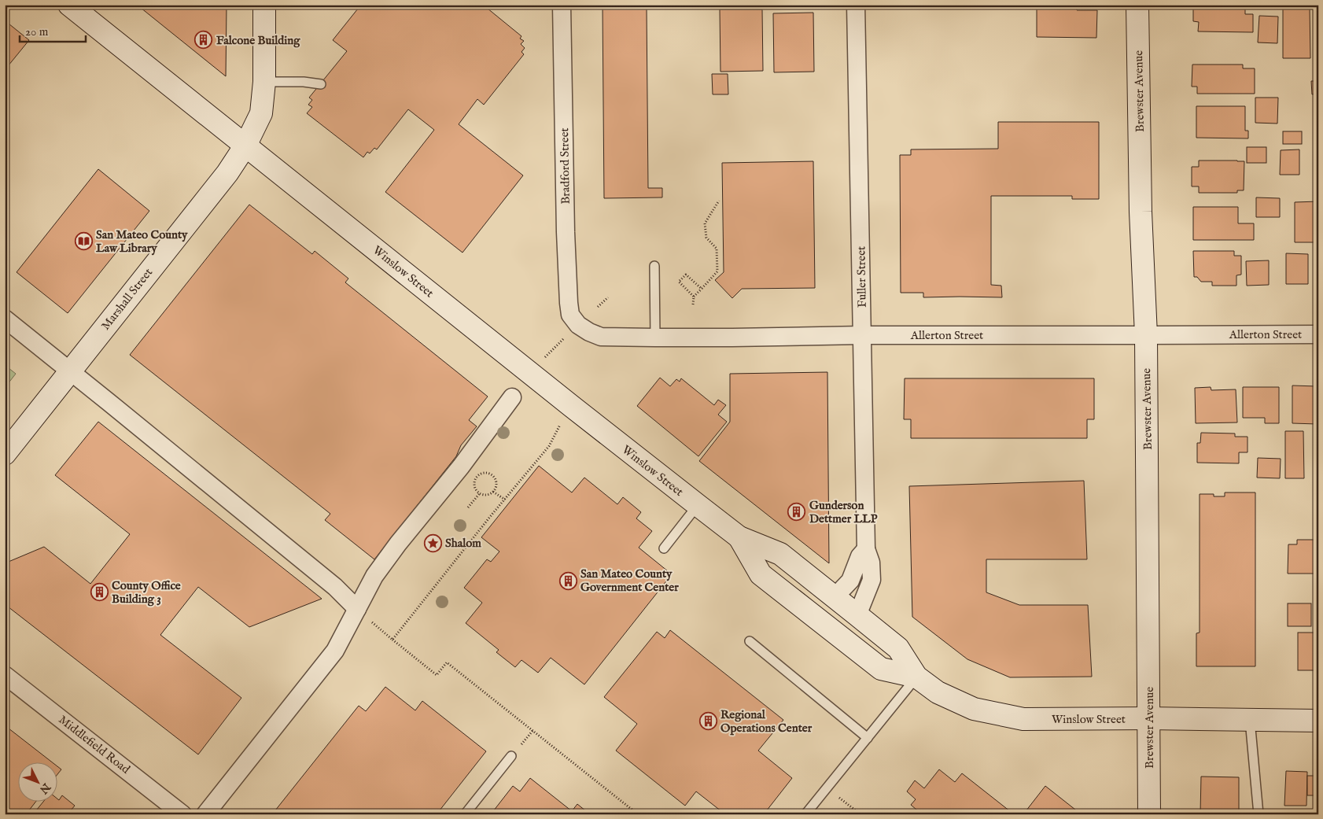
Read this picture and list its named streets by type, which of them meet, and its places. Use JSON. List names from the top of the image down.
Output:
{
  "streets": {
    "street": [
      "Brewster Avenue",
      "Bradford Street",
      "Winslow Street",
      "Fuller Street",
      "Marshall Street",
      "Allerton Street",
      "Middlefield Road"
    ]
  },
  "crossings": [
    ["Brewster Avenue", "Winslow Street"],
    ["Brewster Avenue", "Allerton Street"],
    ["Bradford Street", "Allerton Street"],
    ["Winslow Street", "Fuller Street"],
    ["Winslow Street", "Marshall Street"],
    ["Fuller Street", "Allerton Street"]
  ],
  "places": {
    "building": [
      "Falcone Building",
      "Gunderson Dettmer LLP",
      "San Mateo County Government Center",
      "County Office Building 3",
      "Regional Operations Center"
    ],
    "library": ["San Mateo County Law Library"],
    "place": ["Shalom"]
  },
  "scale_bar": "20 m",
  "north": "bottom right"
}
